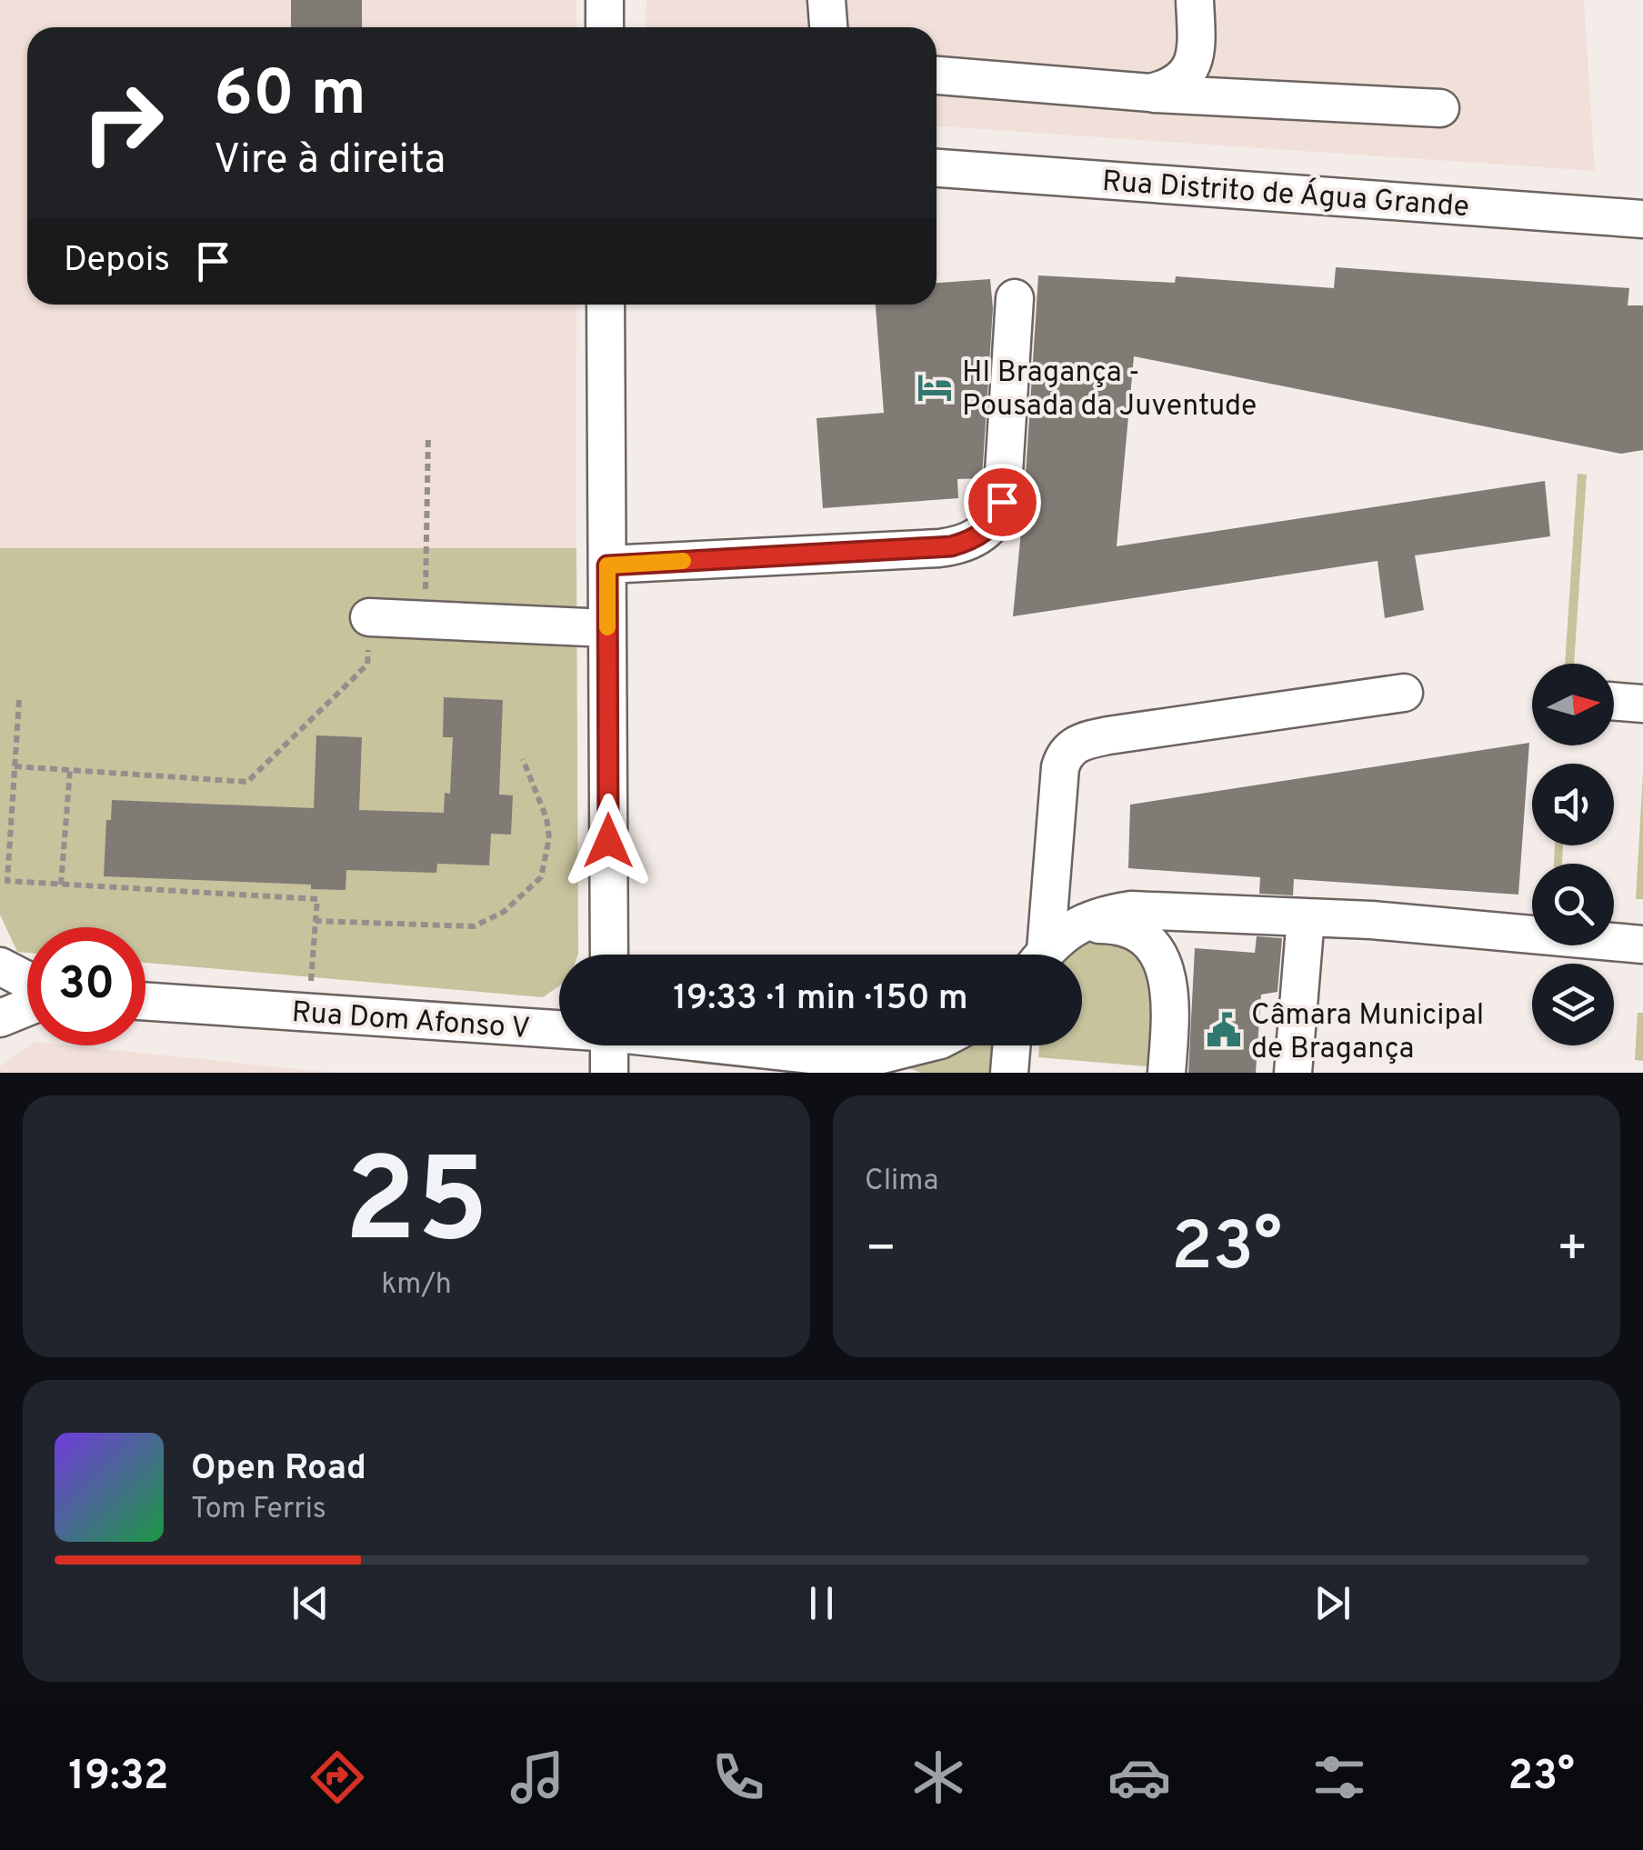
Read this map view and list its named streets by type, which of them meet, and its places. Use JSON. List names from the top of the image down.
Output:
{
  "streets": {
    "street": ["Rua Distrito de Água Grande", "Rua Dom Afonso V"]
  },
  "places": {
    "hotel": ["HI Bragança - Pousada da Juventude"],
    "public building": ["Câmara Municipal de Bragança"]
  },
  "north": "right",
  "page": {
    "turn": ["60 m", "Vire à direita"],
    "then": "Depois",
    "limit": "30",
    "trip": "19:33 · 1 min · 150 m",
    "tile": [
      ["25", "km/h"],
      "Clima"
    ],
    "heat": ["−", "23°", "+"],
    "song": ["Open Road", "Tom Ferris"],
    "tabs": ["19:32", "23°"]
  }
}
